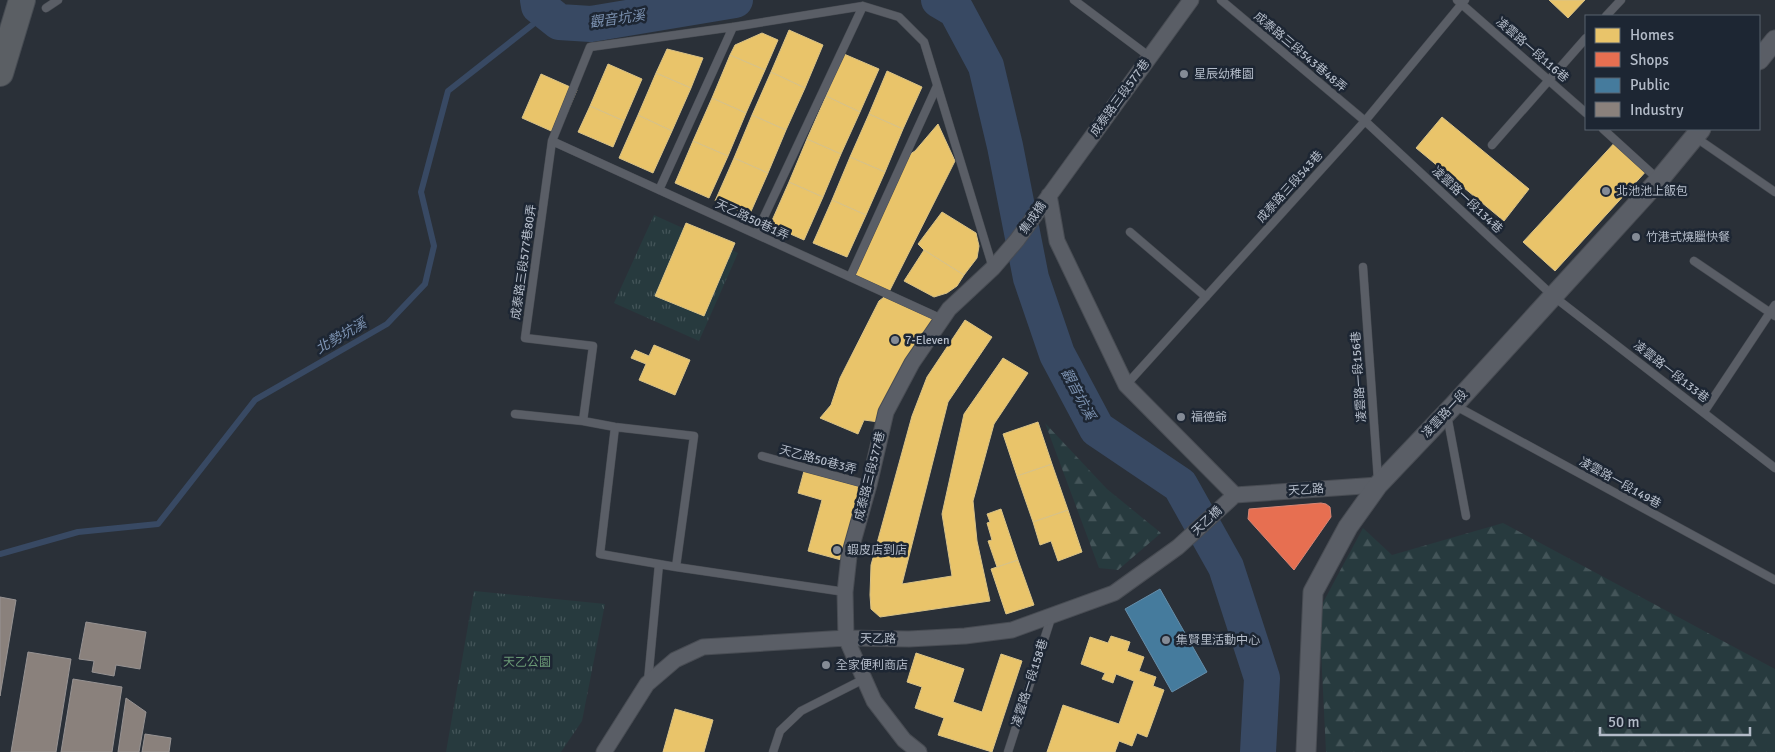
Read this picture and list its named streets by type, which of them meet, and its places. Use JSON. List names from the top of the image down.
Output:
{
  "streets": {
    "street": [
      "成泰路三段577巷",
      "集成橋",
      "凌雲路一段",
      "天乙路",
      "天乙橋"
    ],
    "lane": [
      "凌雲路一段116巷",
      "成泰路三段543巷48弄",
      "成泰路三段543巷",
      "凌雲路一段134巷",
      "天乙路50巷1弄",
      "成泰路三段577巷80弄",
      "凌雲路一段133巷",
      "凌雲路一段156巷",
      "天乙路50巷3弄",
      "凌雲路一段149巷",
      "凌雲路一段158巷"
    ]
  },
  "crossings": [
    ["凌雲路一段116巷", "成泰路三段543巷"],
    ["成泰路三段543巷48弄", "成泰路三段543巷"],
    ["成泰路三段543巷48弄", "凌雲路一段134巷"],
    ["成泰路三段577巷", "集成橋"],
    ["成泰路三段577巷", "天乙路50巷1弄"],
    ["成泰路三段577巷", "天乙路50巷3弄"],
    ["成泰路三段577巷", "天乙路"],
    ["成泰路三段543巷", "凌雲路一段134巷"],
    ["凌雲路一段134巷", "凌雲路一段133巷"],
    ["凌雲路一段134巷", "凌雲路一段"],
    ["天乙路50巷1弄", "成泰路三段577巷80弄"],
    ["凌雲路一段133巷", "凌雲路一段"],
    ["凌雲路一段156巷", "凌雲路一段"],
    ["凌雲路一段156巷", "天乙路"],
    ["凌雲路一段", "凌雲路一段149巷"],
    ["凌雲路一段", "天乙路"],
    ["天乙路", "天乙橋"],
    ["天乙路", "凌雲路一段158巷"]
  ],
  "water": ["觀音坑溪", "北勢坑溪"],
  "parks": ["天乙公園"],
  "places": [
    "星辰幼稚園",
    "北池池上飯包",
    "竹港式燒臘快餐",
    "7-Eleven",
    "福德爺",
    "蝦皮店到店",
    "集賢里活動中心",
    "全家便利商店"
  ],
  "legend": [
    "Homes",
    "Shops",
    "Public",
    "Industry"
  ],
  "scale_bar": "50 m"
}
